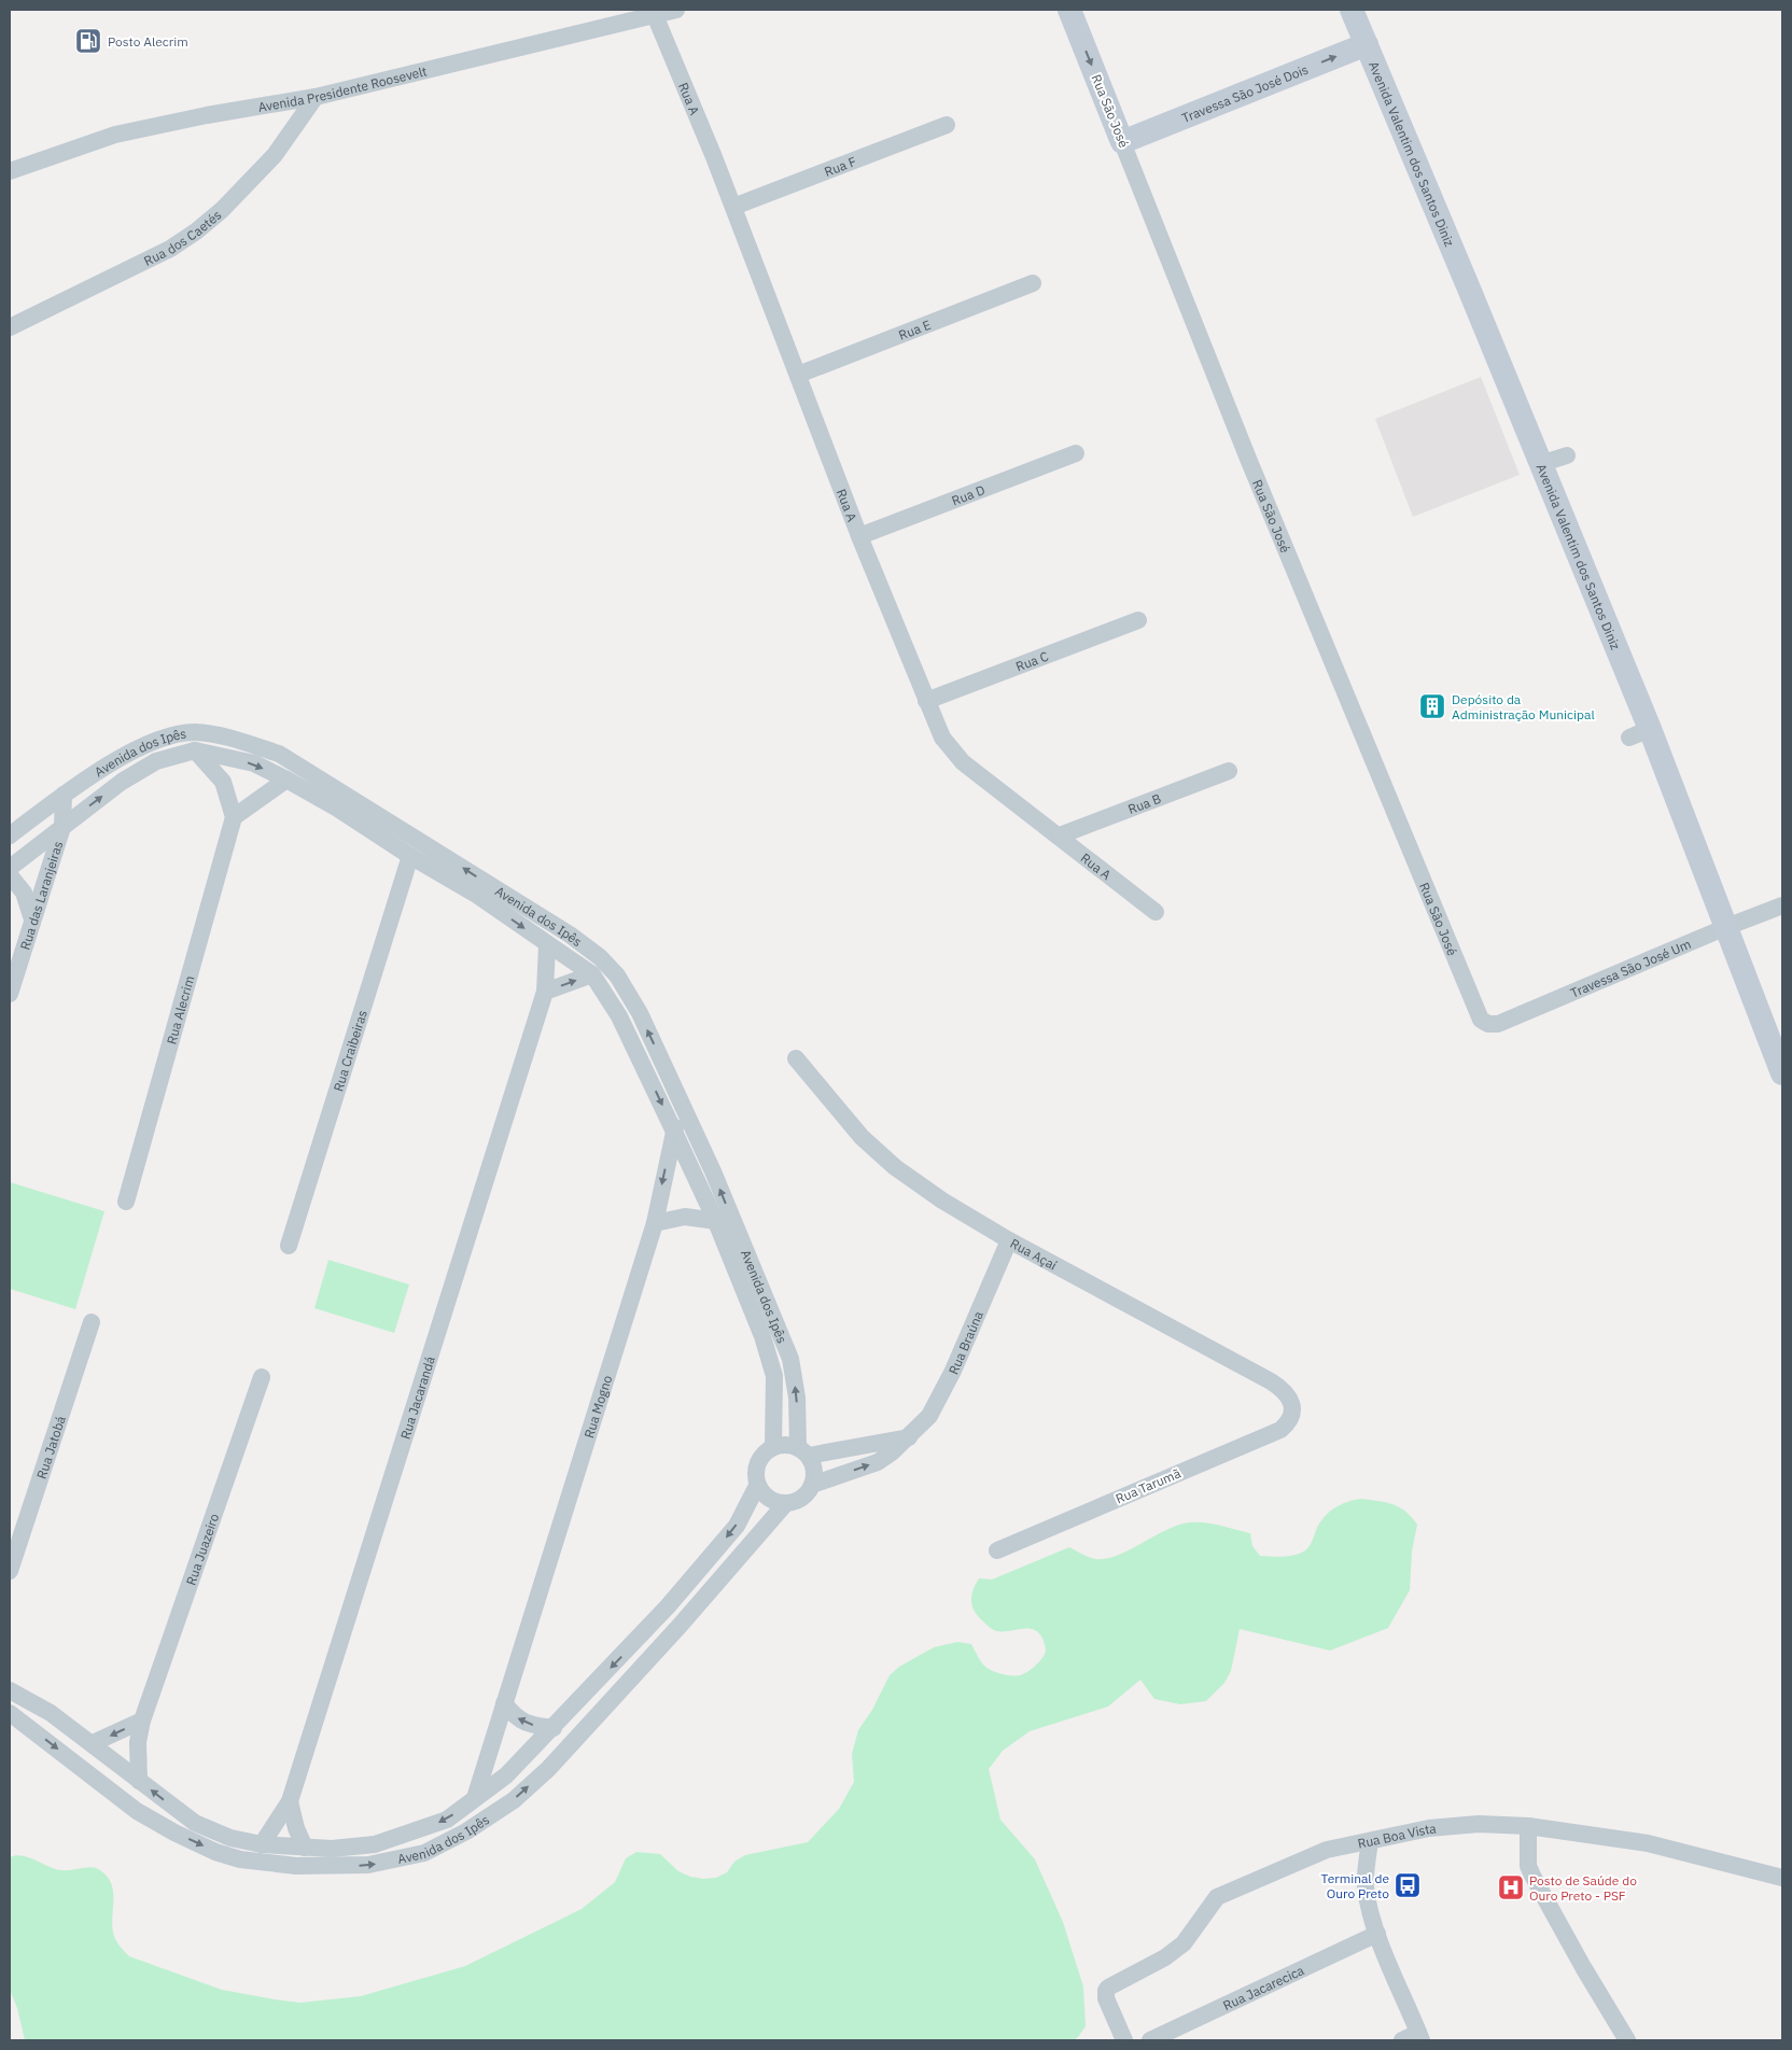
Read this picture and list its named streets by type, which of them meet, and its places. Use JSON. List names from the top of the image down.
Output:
{
  "streets": {
    "street": [
      "Avenida Presidente Roosevelt",
      "Travessa São José Dois",
      "Rua A",
      "Rua São José",
      "Avenida Valentim dos Santos Diniz",
      "Rua F",
      "Rua dos Caetés",
      "Rua E",
      "Rua D",
      "Rua C",
      "Avenida dos Ipês",
      "Rua B",
      "Rua das Laranjeiras",
      "Travessa São José Um",
      "Rua Alecrim",
      "Rua Craibeiras",
      "Rua Açaí",
      "Rua Braúna",
      "Rua Jacarandá",
      "Rua Mogno",
      "Rua Jatobá",
      "Rua Tarumã",
      "Rua Juazeiro",
      "Rua Boa Vista",
      "Rua Jacarecica"
    ]
  },
  "crossings": [
    ["Avenida Presidente Roosevelt", "Rua A"],
    ["Avenida Presidente Roosevelt", "Rua dos Caetés"],
    ["Travessa São José Dois", "Rua São José"],
    ["Travessa São José Dois", "Avenida Valentim dos Santos Diniz"],
    ["Rua A", "Rua F"],
    ["Rua A", "Rua E"],
    ["Rua A", "Rua D"],
    ["Rua A", "Rua C"],
    ["Rua A", "Rua B"],
    ["Rua São José", "Travessa São José Um"],
    ["Avenida Valentim dos Santos Diniz", "Travessa São José Um"],
    ["Avenida dos Ipês", "Rua das Laranjeiras"],
    ["Avenida dos Ipês", "Rua Craibeiras"],
    ["Avenida dos Ipês", "Rua Braúna"],
    ["Avenida dos Ipês", "Rua Jacarandá"],
    ["Avenida dos Ipês", "Rua Mogno"],
    ["Avenida dos Ipês", "Rua Juazeiro"],
    ["Rua Açaí", "Rua Braúna"],
    ["Rua Açaí", "Rua Tarumã"]
  ],
  "one_way": ["Travessa São José Dois"],
  "places": {
    "fuel station": ["Posto Alecrim"],
    "building": ["Depósito da Administração Municipal"],
    "bus stop": ["Terminal de Ouro Preto"],
    "hospital": ["Posto de Saúde do Ouro Preto - PSF"]
  }
}
